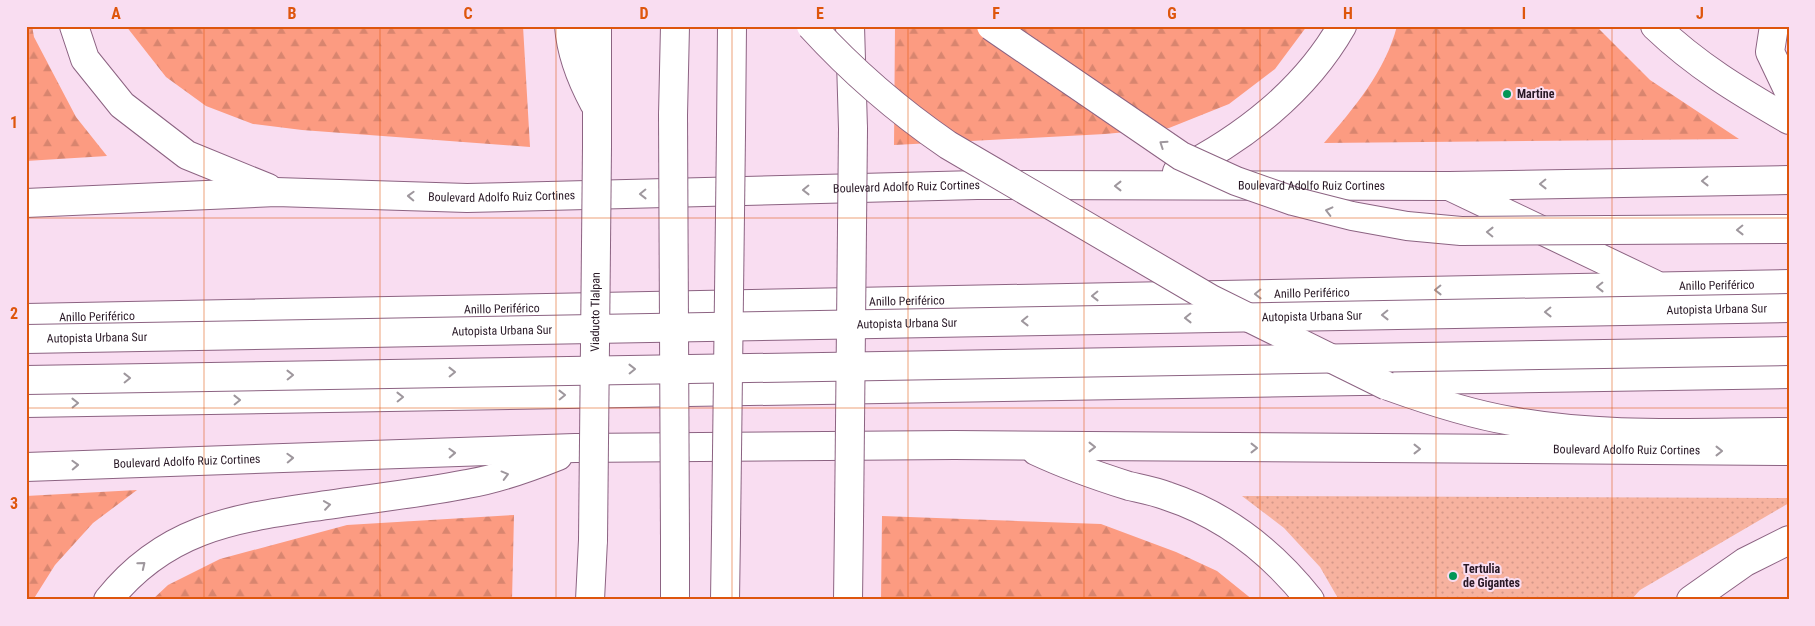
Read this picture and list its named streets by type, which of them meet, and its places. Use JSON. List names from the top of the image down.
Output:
{
  "streets": {
    "main road": [
      "Boulevard Adolfo Ruiz Cortines",
      "Anillo Periférico",
      "Autopista Urbana Sur",
      "Viaducto Tlalpan"
    ]
  },
  "places": ["Martine", "Tertulia de Gigantes"],
  "grid": {
    "columns": [
      "A",
      "B",
      "C",
      "D",
      "E",
      "F",
      "G",
      "H",
      "I",
      "J"
    ],
    "rows": ["1", "2", "3"]
  }
}
